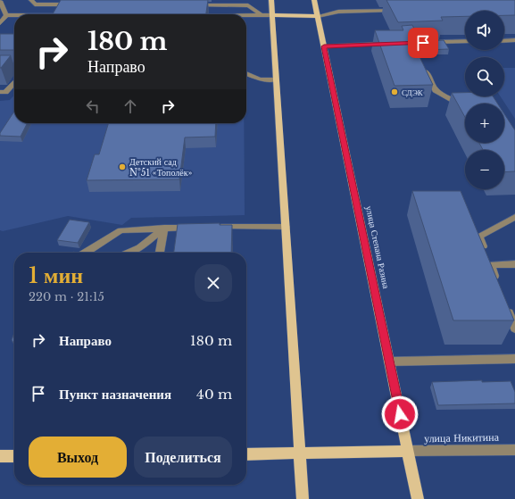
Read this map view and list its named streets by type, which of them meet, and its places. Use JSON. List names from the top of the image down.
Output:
{
  "streets": {
    "main road": ["улица Степана Разина"],
    "street": ["улица Никитина"]
  },
  "crossings": [
    ["улица Степана Разина", "улица Никитина"]
  ],
  "places": ["СДЭК", "Детский сад №51 «Тополёк»"],
  "page": {
    "map_buttons": ["+", "−"],
    "turn": ["180 m", "Направо"],
    "heading": ["1 мин", "220 m · 21:15"],
    "list": [
      {
        "name": "Направо",
        "value": "180 m"
      },
      {
        "name": "Пункт назначения",
        "value": "40 m"
      }
    ],
    "buttons": ["Выход", "Поделиться"]
  }
}
